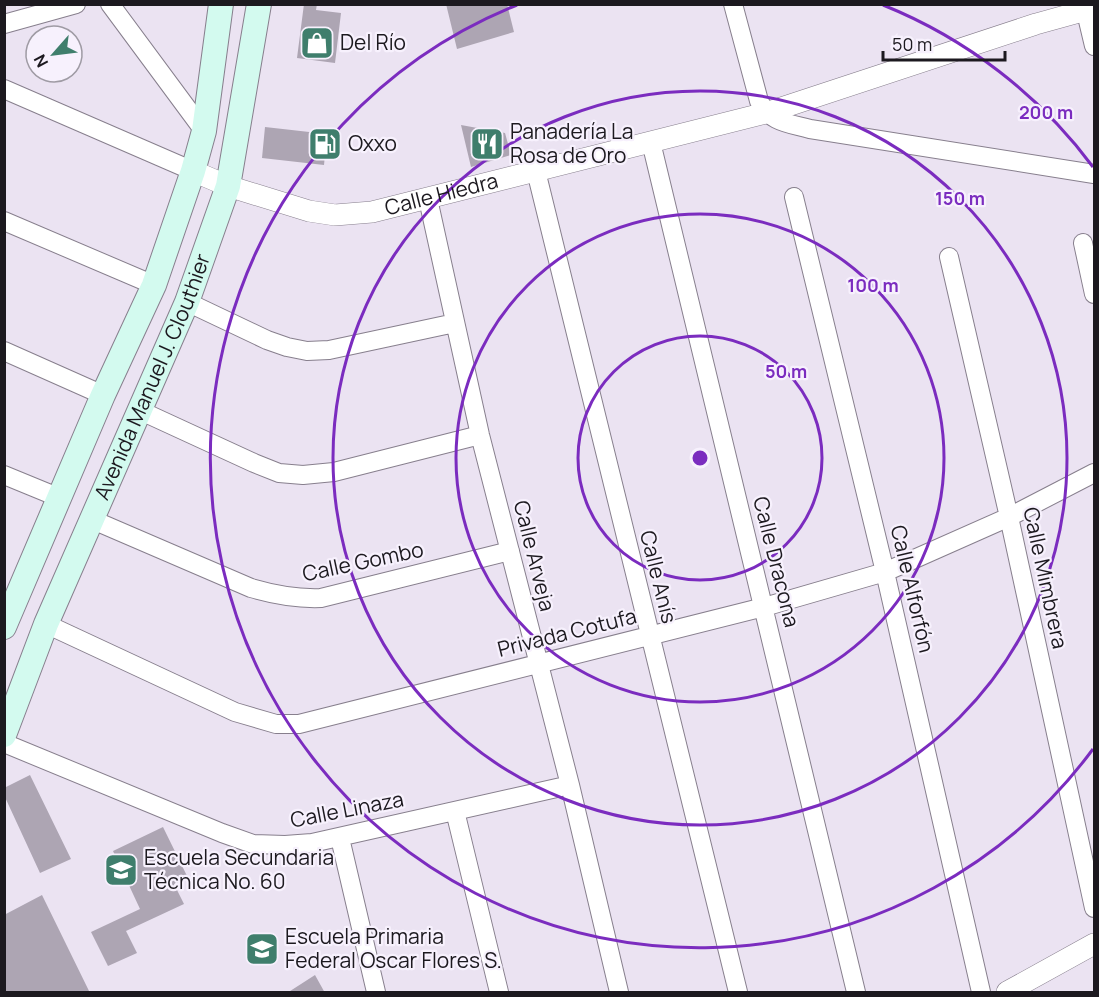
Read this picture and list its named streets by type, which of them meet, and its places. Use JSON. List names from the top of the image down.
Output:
{
  "streets": {
    "main road": ["Avenida Manuel J. Clouthier"],
    "street": [
      "Calle Hiedra",
      "Calle Arveja",
      "Calle Gombo",
      "Calle Dracona",
      "Calle Anís",
      "Calle Mimbrera",
      "Calle Alforfón",
      "Privada Cotufa",
      "Calle Linaza"
    ]
  },
  "crossings": [
    ["Calle Hiedra", "Avenida Manuel J. Clouthier"],
    ["Calle Hiedra", "Calle Arveja"],
    ["Calle Hiedra", "Calle Dracona"],
    ["Calle Hiedra", "Calle Anís"],
    ["Avenida Manuel J. Clouthier", "Calle Gombo"],
    ["Avenida Manuel J. Clouthier", "Privada Cotufa"],
    ["Calle Arveja", "Calle Gombo"],
    ["Calle Arveja", "Privada Cotufa"],
    ["Calle Arveja", "Calle Linaza"],
    ["Calle Dracona", "Privada Cotufa"],
    ["Calle Anís", "Privada Cotufa"],
    ["Calle Mimbrera", "Privada Cotufa"],
    ["Calle Alforfón", "Privada Cotufa"]
  ],
  "places": {
    "shop": ["Del Río"],
    "fuel station": ["Oxxo"],
    "restaurant": ["Panadería La Rosa de Oro"],
    "school or university": ["Escuela Secundaria Técnica No. 60", "Escuela Primaria Federal Oscar Flores S."]
  },
  "scale_bar": "50 m",
  "north": "bottom left",
  "rings": [
    "200 m",
    "150 m",
    "100 m",
    "50 m"
  ]
}
